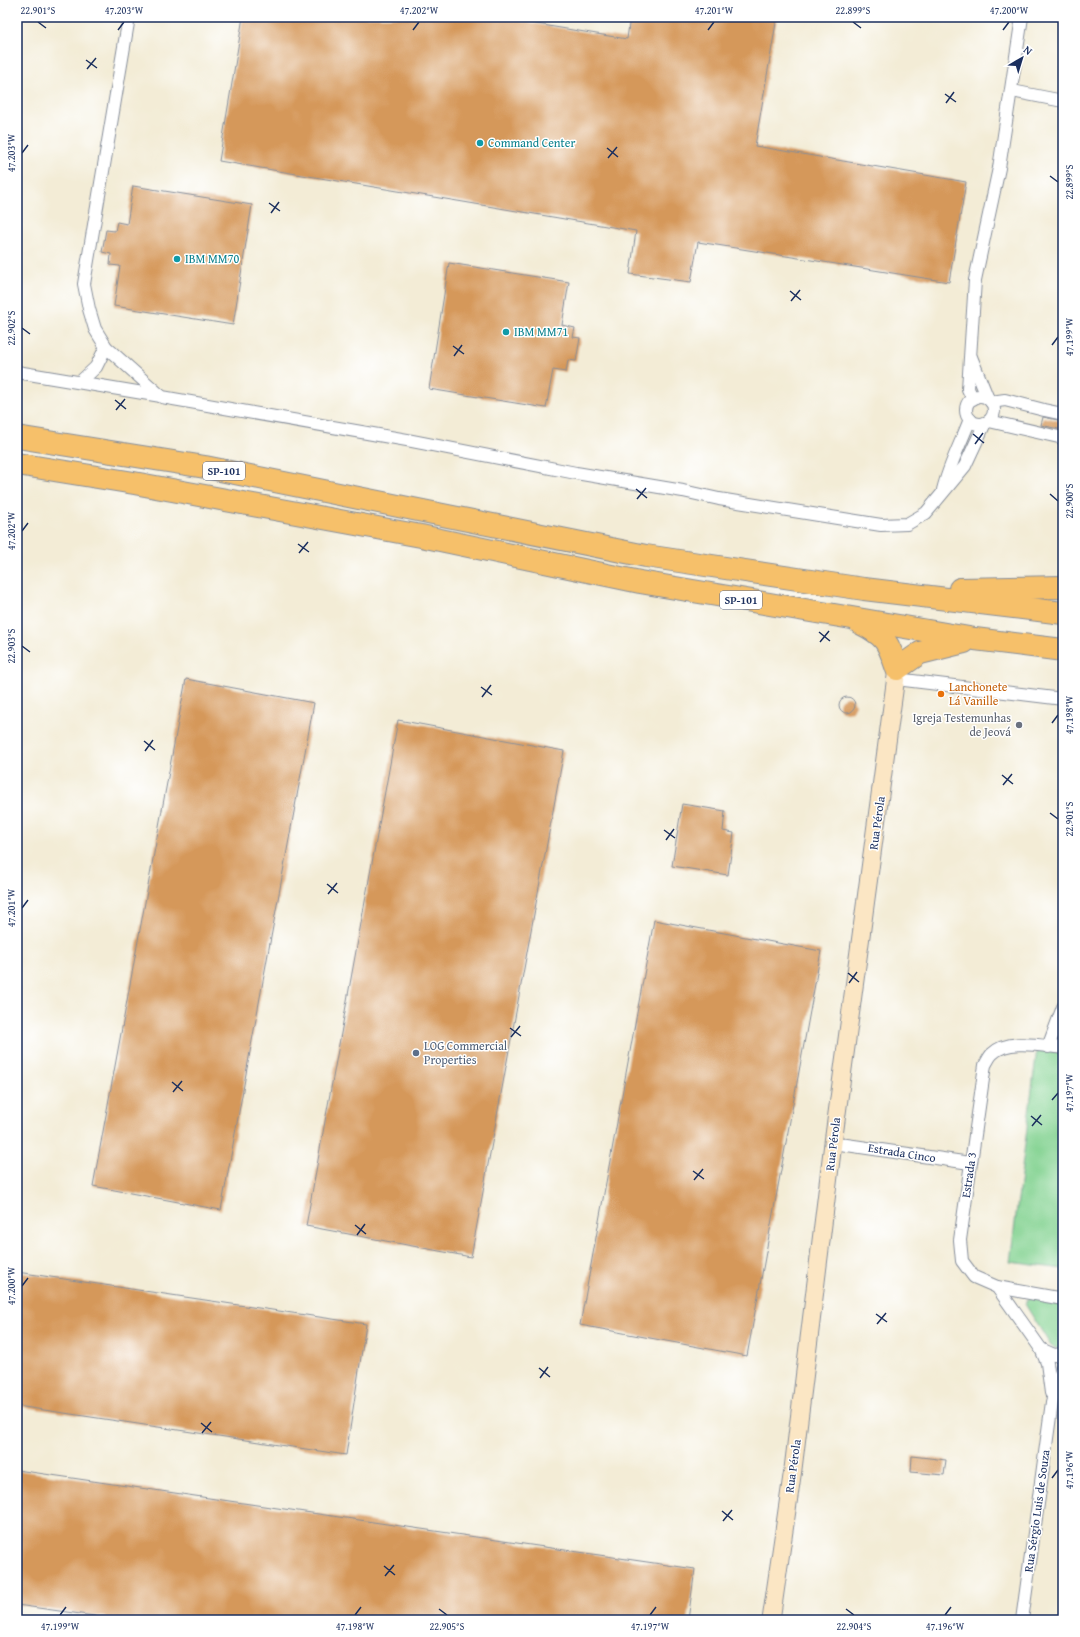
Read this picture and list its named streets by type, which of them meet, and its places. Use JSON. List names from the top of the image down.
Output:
{
  "streets": {
    "highway": ["SP-101"],
    "street": [
      "Rua Pérola",
      "Estrada Cinco",
      "Estrada 3",
      "Rua Sérgio Luis de Souza"
    ]
  },
  "crossings": [
    ["Rua Pérola", "Estrada Cinco"],
    ["Estrada Cinco", "Estrada 3"],
    ["Estrada 3", "Rua Sérgio Luis de Souza"]
  ],
  "places": [
    "Command Center",
    "IBM MM70",
    "IBM MM71",
    "Lanchonete Lá Vanille",
    "Igreja Testemunhas de Jeová",
    "LOG Commercial Properties"
  ],
  "north": "top right",
  "coordinates": [
    "22.901°S",
    "47.203°W",
    "47.202°W",
    "47.201°W",
    "22.899°S",
    "47.200°W",
    "22.902°S",
    "47.199°W",
    "22.900°S",
    "22.903°S",
    "47.198°W",
    "47.197°W",
    "47.196°W",
    "22.905°S",
    "22.904°S"
  ]
}
